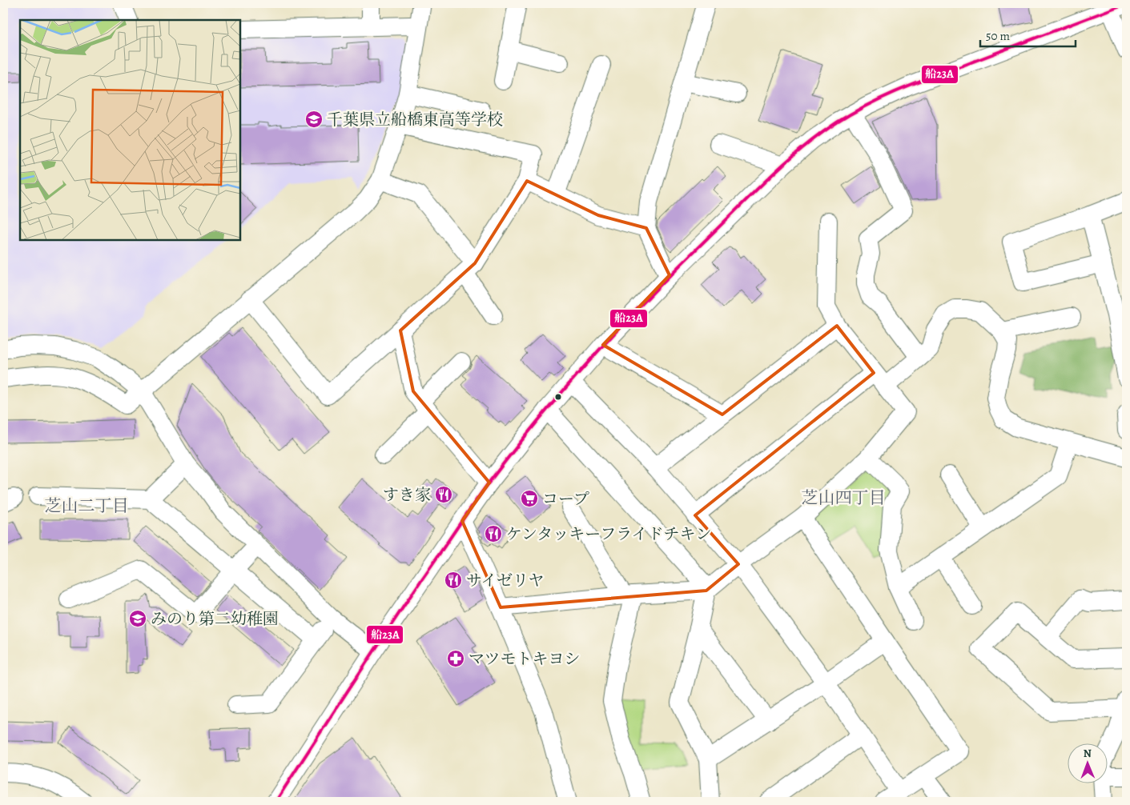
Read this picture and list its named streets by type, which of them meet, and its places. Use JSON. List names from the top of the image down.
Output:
{
  "districts": ["芝山四丁目", "芝山二丁目"],
  "places": {
    "school or university": ["千葉県立船橋東高等学校", "みのり第二幼稚園"],
    "restaurant": ["すき家", "ケンタッキーフライドチキン", "サイゼリヤ"],
    "supermarket": ["コープ"],
    "pharmacy": ["マツモトキヨシ"]
  },
  "lines": ["transit line 船23A"],
  "scale_bar": "50 m",
  "north": "top"
}
